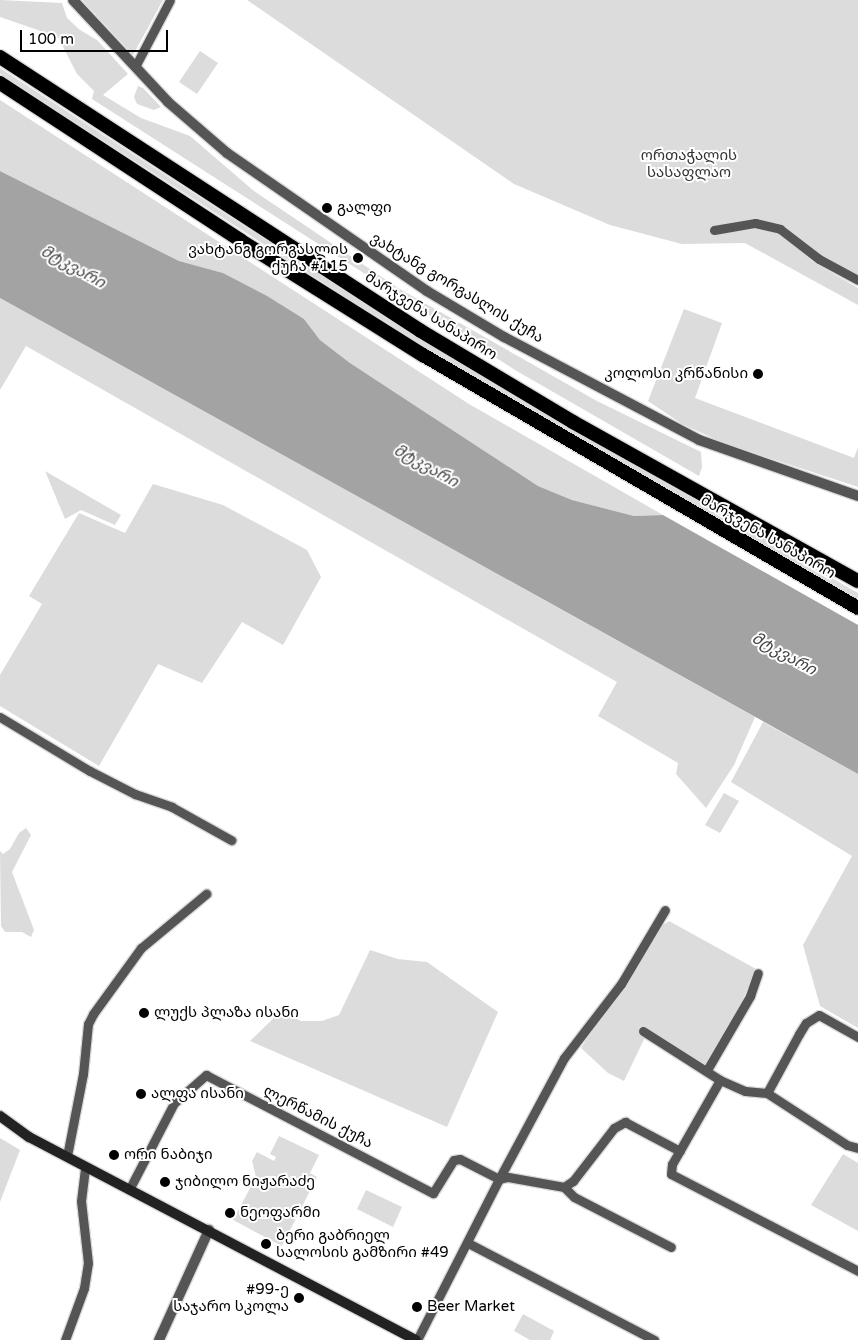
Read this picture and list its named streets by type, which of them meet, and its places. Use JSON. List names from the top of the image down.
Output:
{
  "streets": {
    "highway": ["მარჯვენა სანაპირო"],
    "street": ["ვახტანგ გორგასლის ქუჩა", "ლერწამის ქუჩა"]
  },
  "water": ["მტკვარი"],
  "parks": ["ორთაჭალის სასაფლაო"],
  "places": [
    "გალფი",
    "ვახტანგ გორგასლის ქუჩა #115",
    "კოლოსი კრწანისი",
    "ლუქს პლაზა ისანი",
    "ალფა ისანი",
    "ორი ნაბიჯი",
    "ჯიბილო ნიჟარაძე",
    "ნეოფარმი",
    "ბერი გაბრიელ სალოსის გამზირი #49",
    "#99-ე საჯარო სკოლა",
    "Beer Market"
  ],
  "scale_bar": "100 m"
}
